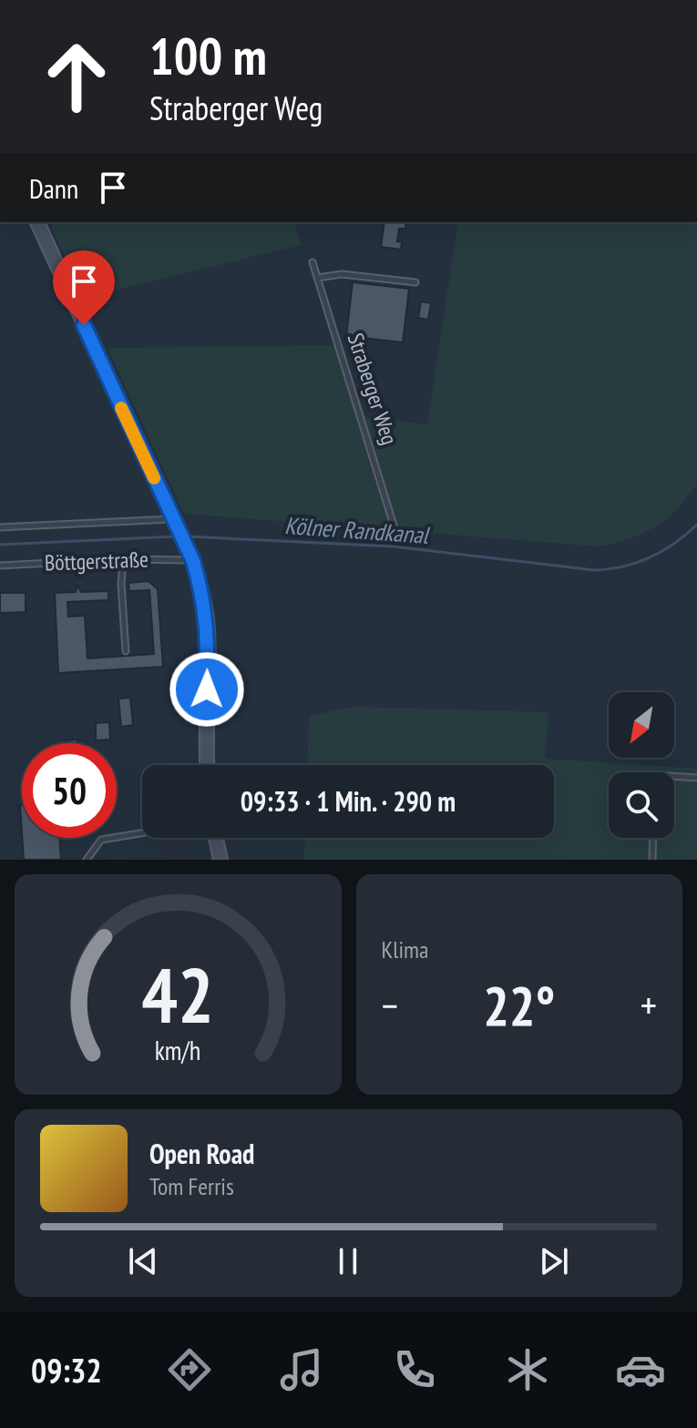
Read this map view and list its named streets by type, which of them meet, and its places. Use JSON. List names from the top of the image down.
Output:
{
  "streets": {
    "lane": ["Straberger Weg", "Böttgerstraße"]
  },
  "water": ["Kölner Randkanal"],
  "north": "bottom left",
  "page": {
    "turn": ["100 m", "Straberger Weg"],
    "then": "Dann",
    "limit": "50",
    "trip": "09:33 · 1 Min. · 290 m",
    "tile": "Klima",
    "heat": ["−", "22°", "+"],
    "song": ["Open Road", "Tom Ferris"],
    "tabs": "09:32",
    "gauge": ["42", "km/h"]
  }
}
